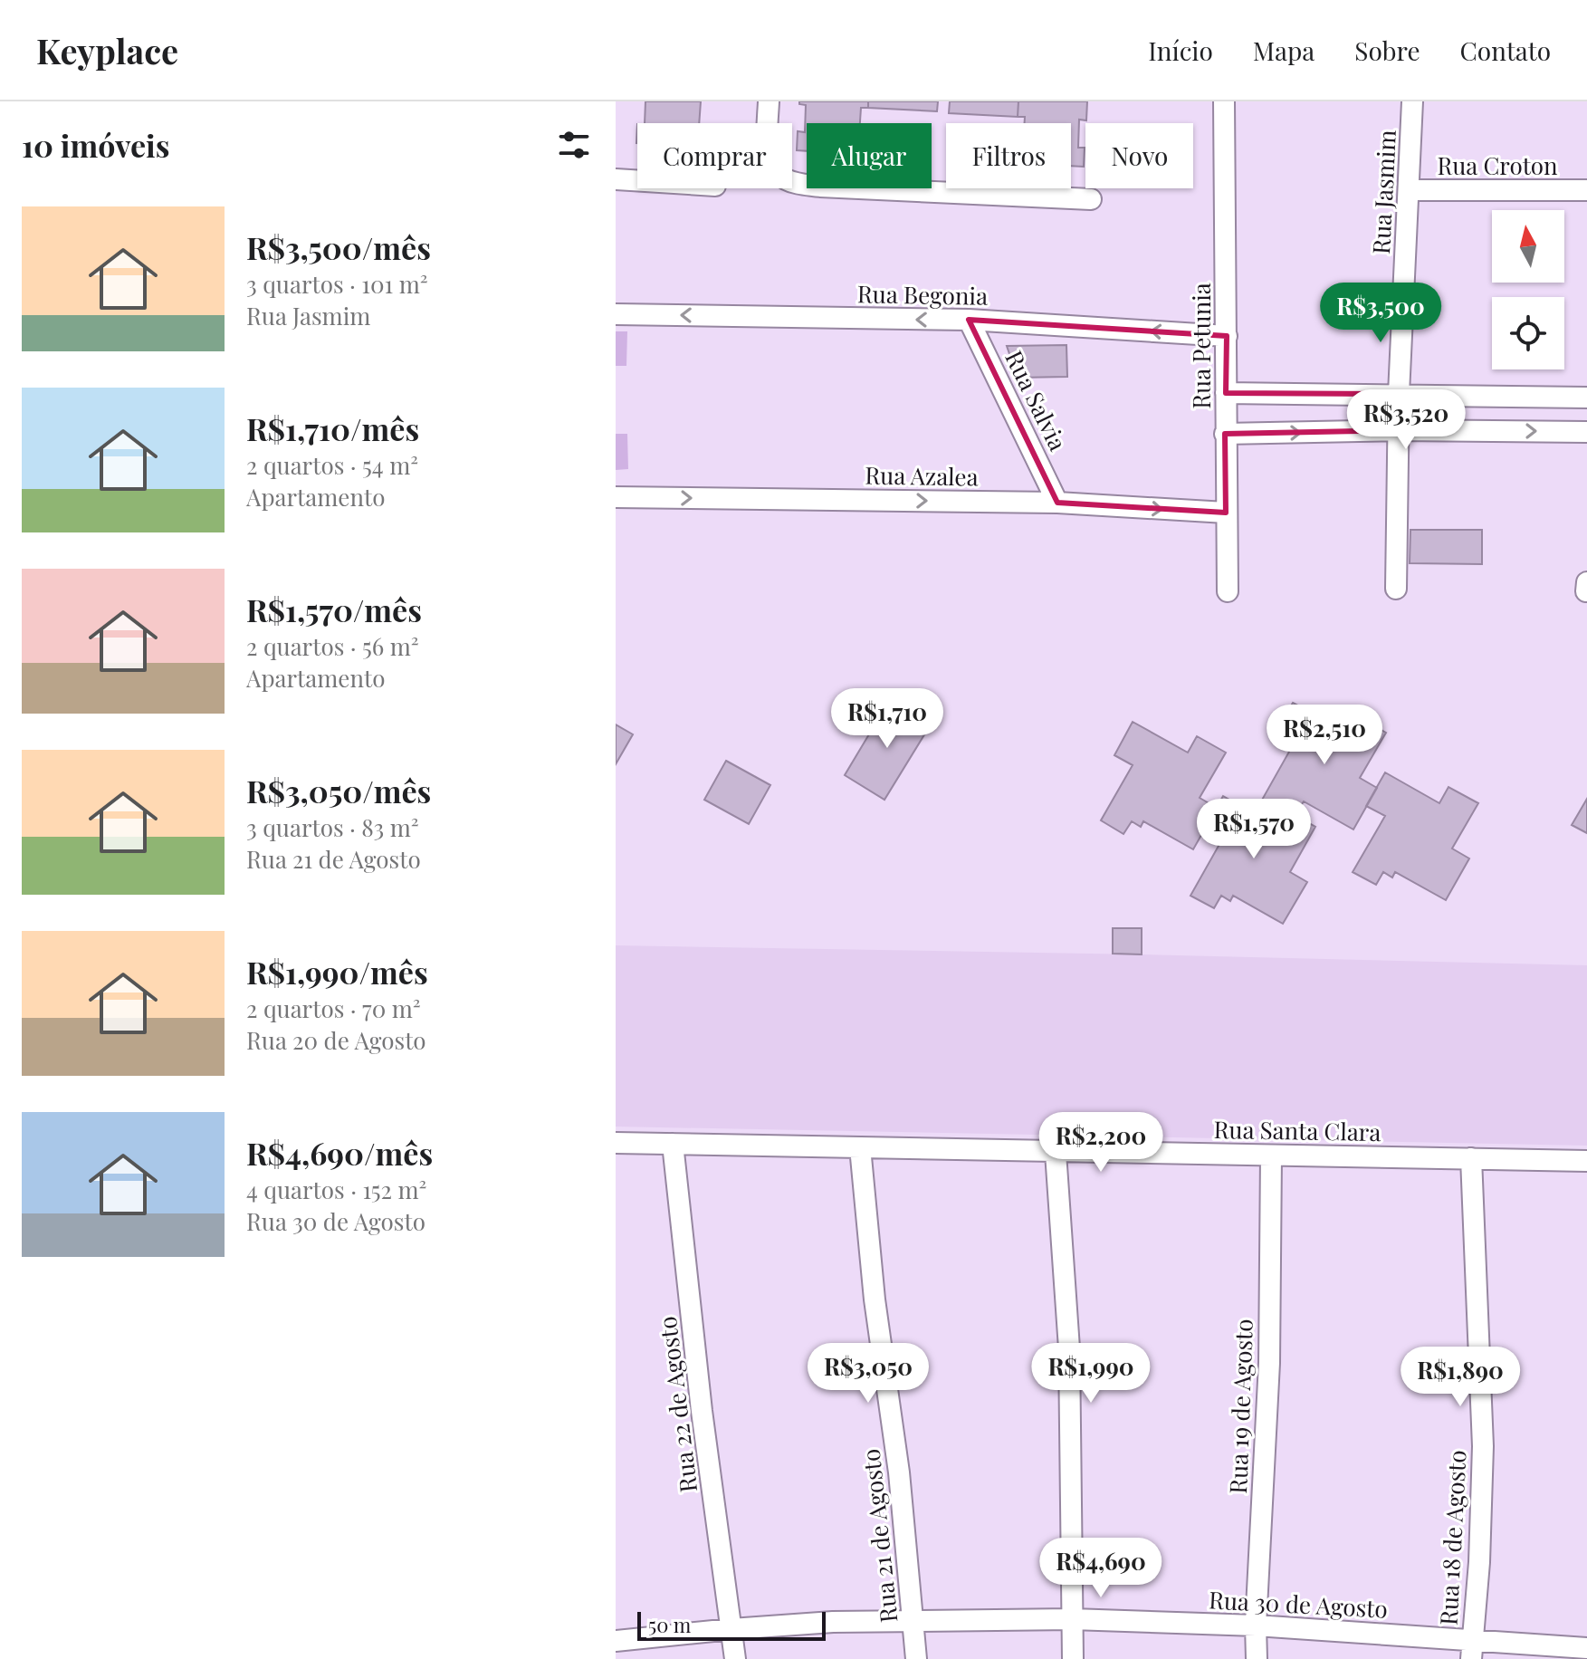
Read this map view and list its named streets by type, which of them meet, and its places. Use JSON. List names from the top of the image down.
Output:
{
  "streets": {
    "street": [
      "Rua Croton",
      "Rua Jasmim",
      "Rua Begonia",
      "Rua Petunia",
      "Rua Salvia",
      "Rua Azalea",
      "Rua Santa Clara",
      "Rua 22 de Agosto",
      "Rua 19 de Agosto",
      "Rua 21 de Agosto",
      "Rua 18 de Agosto",
      "Rua 30 de Agosto"
    ]
  },
  "crossings": [
    ["Rua Croton", "Rua Jasmim"],
    ["Rua Begonia", "Rua Petunia"],
    ["Rua Begonia", "Rua Salvia"],
    ["Rua Petunia", "Rua Azalea"],
    ["Rua Salvia", "Rua Azalea"],
    ["Rua Santa Clara", "Rua 22 de Agosto"],
    ["Rua Santa Clara", "Rua 19 de Agosto"],
    ["Rua Santa Clara", "Rua 21 de Agosto"],
    ["Rua Santa Clara", "Rua 18 de Agosto"],
    ["Rua 22 de Agosto", "Rua 30 de Agosto"],
    ["Rua 19 de Agosto", "Rua 30 de Agosto"],
    ["Rua 21 de Agosto", "Rua 30 de Agosto"],
    ["Rua 18 de Agosto", "Rua 30 de Agosto"]
  ],
  "one_way": ["Rua Begonia", "Rua Azalea"],
  "scale_bar": "50 m",
  "north": "top",
  "page": {
    "header": "Keyplace",
    "nav": [
      "Início",
      "Mapa",
      "Sobre",
      "Contato"
    ],
    "heading": "10 imóveis",
    "chip": [
      "Comprar",
      "Alugar",
      "Filtros",
      "Novo"
    ],
    "list": [
      {
        "name": "R$3,500/mês",
        "note": "3 quartos · 101 m² · Rua Jasmim"
      },
      {
        "name": "R$1,710/mês",
        "note": "2 quartos · 54 m² · Apartamento"
      },
      {
        "name": "R$1,570/mês",
        "note": "2 quartos · 56 m² · Apartamento"
      },
      {
        "name": "R$3,050/mês",
        "note": "3 quartos · 83 m² · Rua 21 de Agosto"
      },
      {
        "name": "R$1,990/mês",
        "note": "2 quartos · 70 m² · Rua 20 de Agosto"
      },
      {
        "name": "R$4,690/mês",
        "note": "4 quartos · 152 m² · Rua 30 de Agosto"
      }
    ],
    "price": [
      "R$3,500",
      "R$3,520",
      "R$1,710",
      "R$2,510",
      "R$1,570",
      "R$2,200",
      "R$3,050",
      "R$1,990",
      "R$1,890",
      "R$4,690"
    ],
    "scale": "50 m"
  }
}
